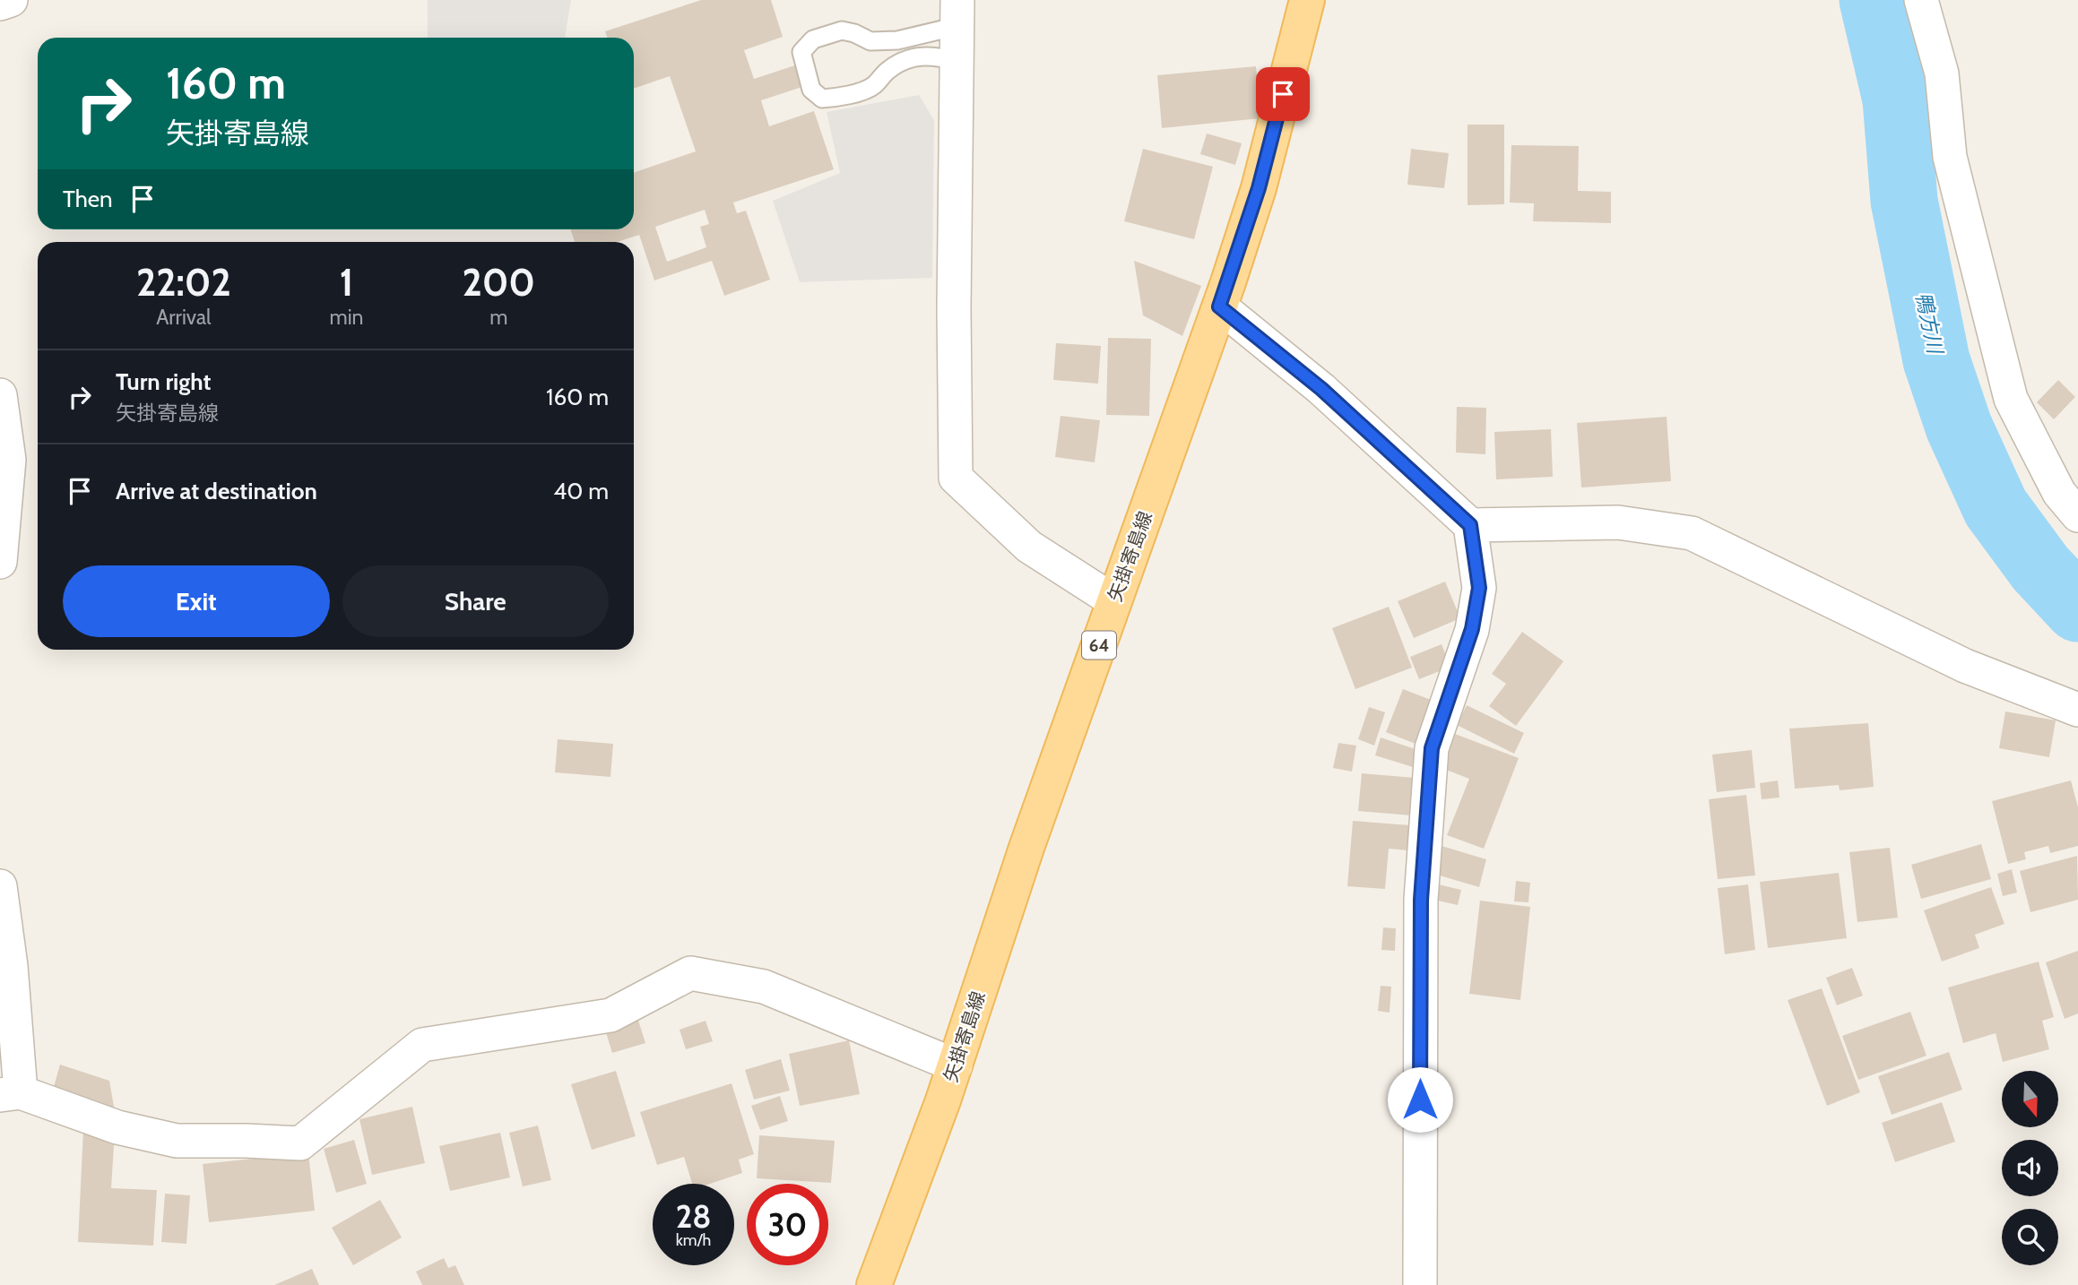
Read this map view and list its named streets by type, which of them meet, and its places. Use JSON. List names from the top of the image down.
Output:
{
  "streets": {
    "main road": ["矢掛寄島線", "64"]
  },
  "water": ["鴨方川"],
  "north": "bottom",
  "page": {
    "turn": ["160 m", "矢掛寄島線"],
    "then": "Then",
    "eta": [
      "22:02",
      "Arrival",
      "1",
      "min",
      "200",
      "m"
    ],
    "list": [
      {
        "name": "Turn right",
        "note": "矢掛寄島線",
        "value": "160 m"
      },
      {
        "name": "Arrive at destination",
        "value": "40 m"
      }
    ],
    "buttons": ["Exit", "Share"],
    "speed": "28 km/h",
    "limit": "30"
  }
}
